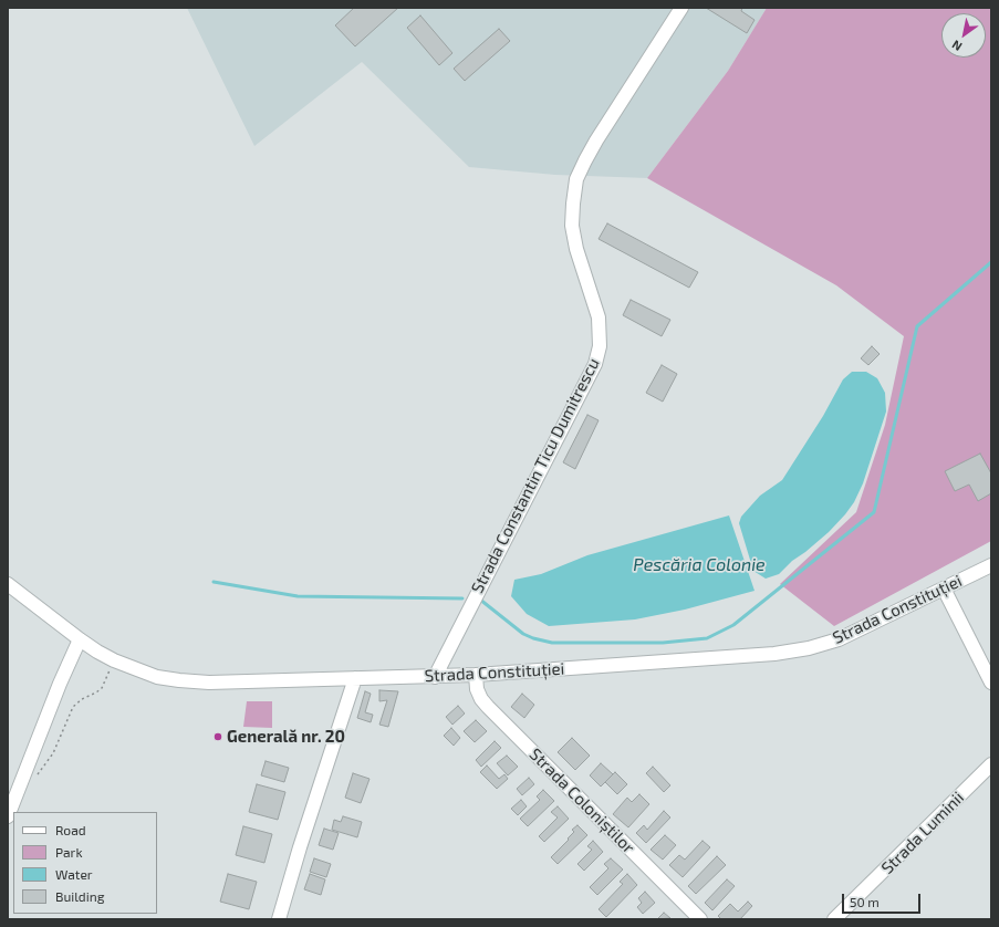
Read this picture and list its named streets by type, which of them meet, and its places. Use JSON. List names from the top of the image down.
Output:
{
  "streets": {
    "street": [
      "Strada Constantin Ticu Dumitrescu",
      "Strada Constituției",
      "Strada Coloniștilor",
      "Strada Luminii"
    ]
  },
  "crossings": [
    ["Strada Constantin Ticu Dumitrescu", "Strada Constituției"],
    ["Strada Constituției", "Strada Coloniștilor"]
  ],
  "water": ["Pescăria Colonie"],
  "places": ["Generală nr. 20"],
  "legend": [
    "Road",
    "Park",
    "Water",
    "Building"
  ],
  "scale_bar": "50 m",
  "north": "bottom left"
}
